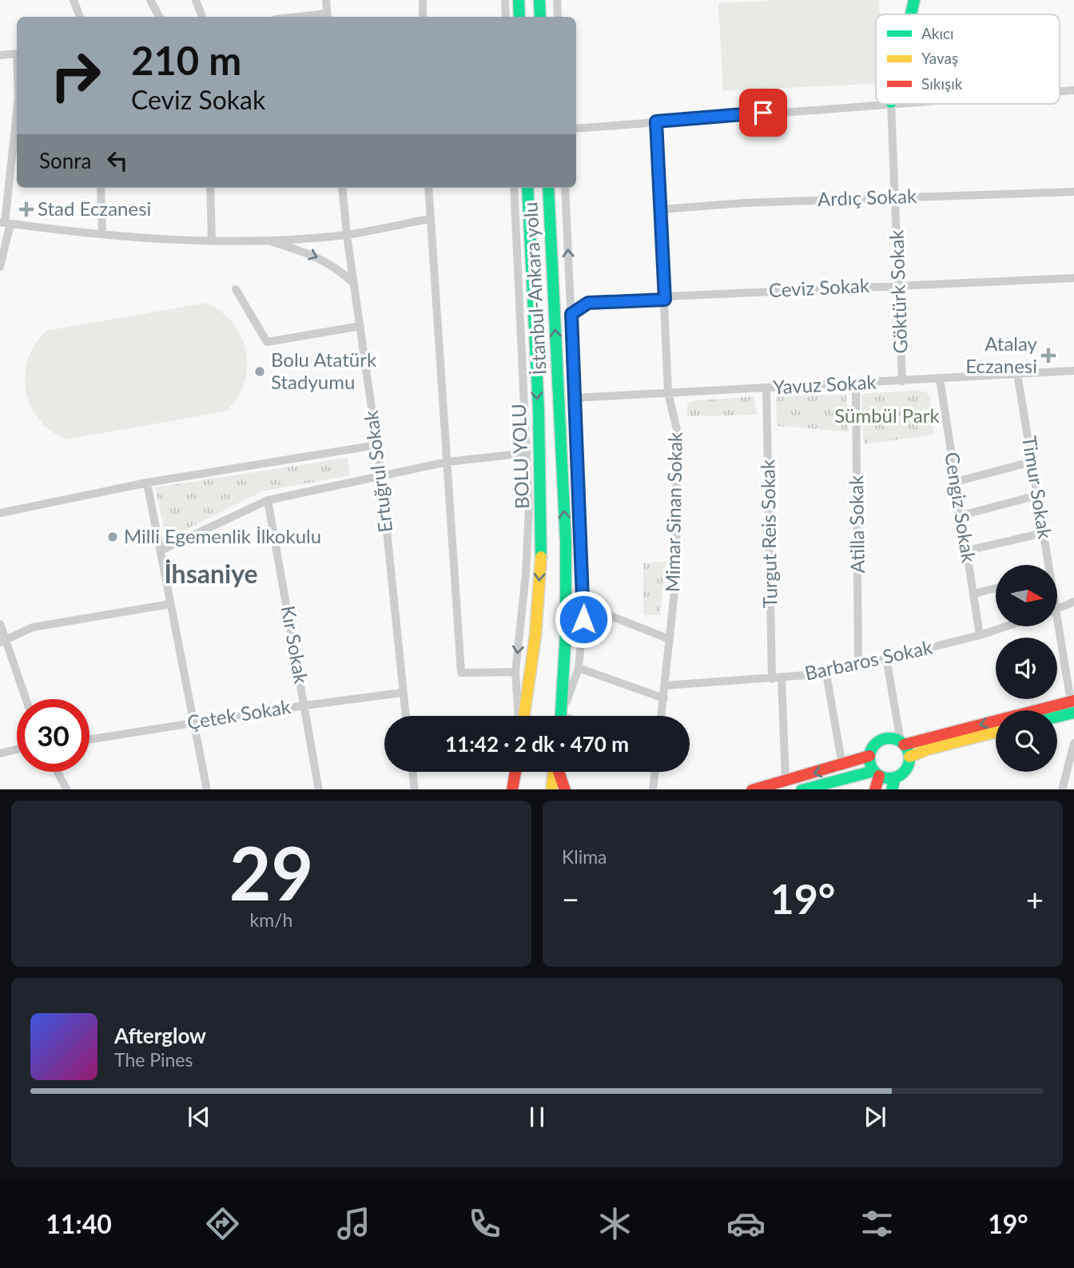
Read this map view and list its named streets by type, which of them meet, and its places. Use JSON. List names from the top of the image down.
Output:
{
  "streets": {
    "main road": ["İstanbul-Ankara yolu", "BOLU YOLU"],
    "street": [
      "Ardıç Sokak",
      "Ceviz Sokak",
      "Göktürk Sokak",
      "Yavuz Sokak",
      "Ertuğrul Sokak",
      "Timur Sokak",
      "Cengiz Sokak",
      "Mimar Sinan Sokak",
      "Atilla Sokak",
      "Turgut Reis Sokak",
      "Kır Sokak",
      "Barbaros Sokak",
      "Çetek Sokak"
    ]
  },
  "crossings": [
    ["Ardıç Sokak", "Göktürk Sokak"],
    ["Ardıç Sokak", "Mimar Sinan Sokak"],
    ["Ceviz Sokak", "Göktürk Sokak"],
    ["Ceviz Sokak", "Mimar Sinan Sokak"],
    ["Göktürk Sokak", "Yavuz Sokak"],
    ["Yavuz Sokak", "Timur Sokak"],
    ["Yavuz Sokak", "Cengiz Sokak"],
    ["Yavuz Sokak", "Mimar Sinan Sokak"],
    ["Yavuz Sokak", "Atilla Sokak"],
    ["Yavuz Sokak", "Turgut Reis Sokak"],
    ["Ertuğrul Sokak", "Çetek Sokak"],
    ["Cengiz Sokak", "Barbaros Sokak"],
    ["Mimar Sinan Sokak", "Barbaros Sokak"],
    ["Atilla Sokak", "Barbaros Sokak"],
    ["Turgut Reis Sokak", "Barbaros Sokak"],
    ["Kır Sokak", "Çetek Sokak"]
  ],
  "one_way": ["İstanbul-Ankara yolu", "BOLU YOLU"],
  "districts": ["İhsaniye"],
  "parks": ["Sümbül Park"],
  "places": {
    "health": ["Stad Eczanesi", "Atalay Eczanesi"],
    "other": ["Bolu Atatürk Stadyumu", "Milli Egemenlik İlkokulu"]
  },
  "legend": ["Akıcı", "Yavaş", "Sıkışık"],
  "north": "right",
  "page": {
    "turn": ["210 m", "Ceviz Sokak"],
    "then": "Sonra",
    "limit": "30",
    "trip": "11:42 · 2 dk · 470 m",
    "tile": [
      ["29", "km/h"],
      "Klima"
    ],
    "heat": ["−", "19°", "+"],
    "song": ["Afterglow", "The Pines"],
    "tabs": ["11:40", "19°"]
  }
}
